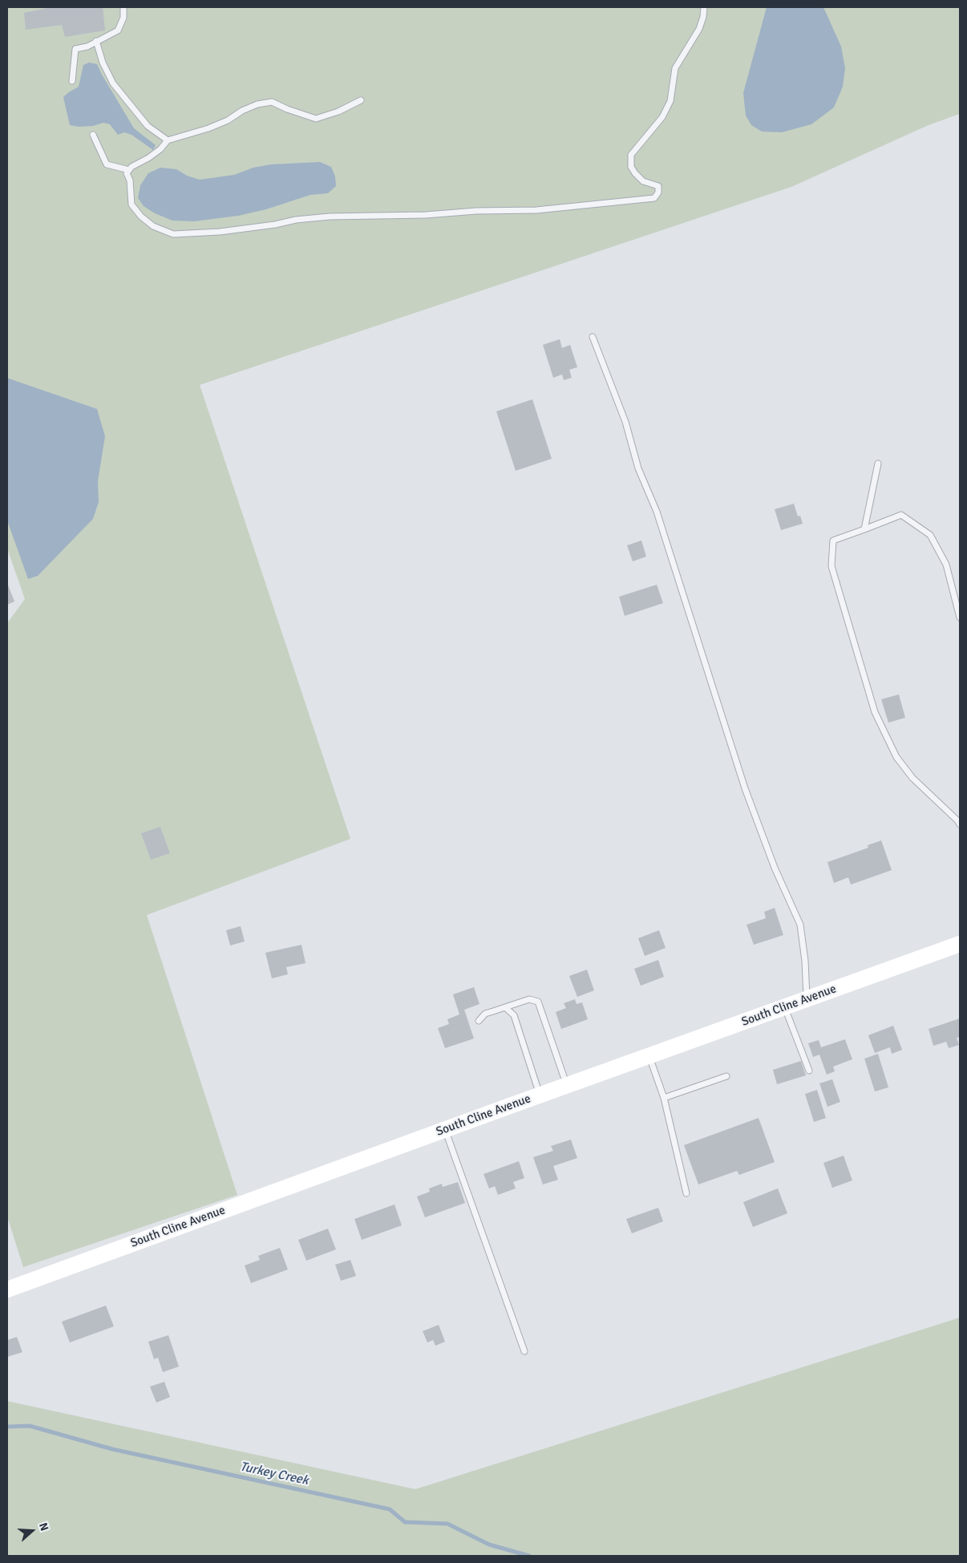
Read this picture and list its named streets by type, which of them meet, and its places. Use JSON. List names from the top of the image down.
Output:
{
  "streets": {
    "street": ["South Cline Avenue"]
  },
  "water": ["Turkey Creek"],
  "north": "right"
}
